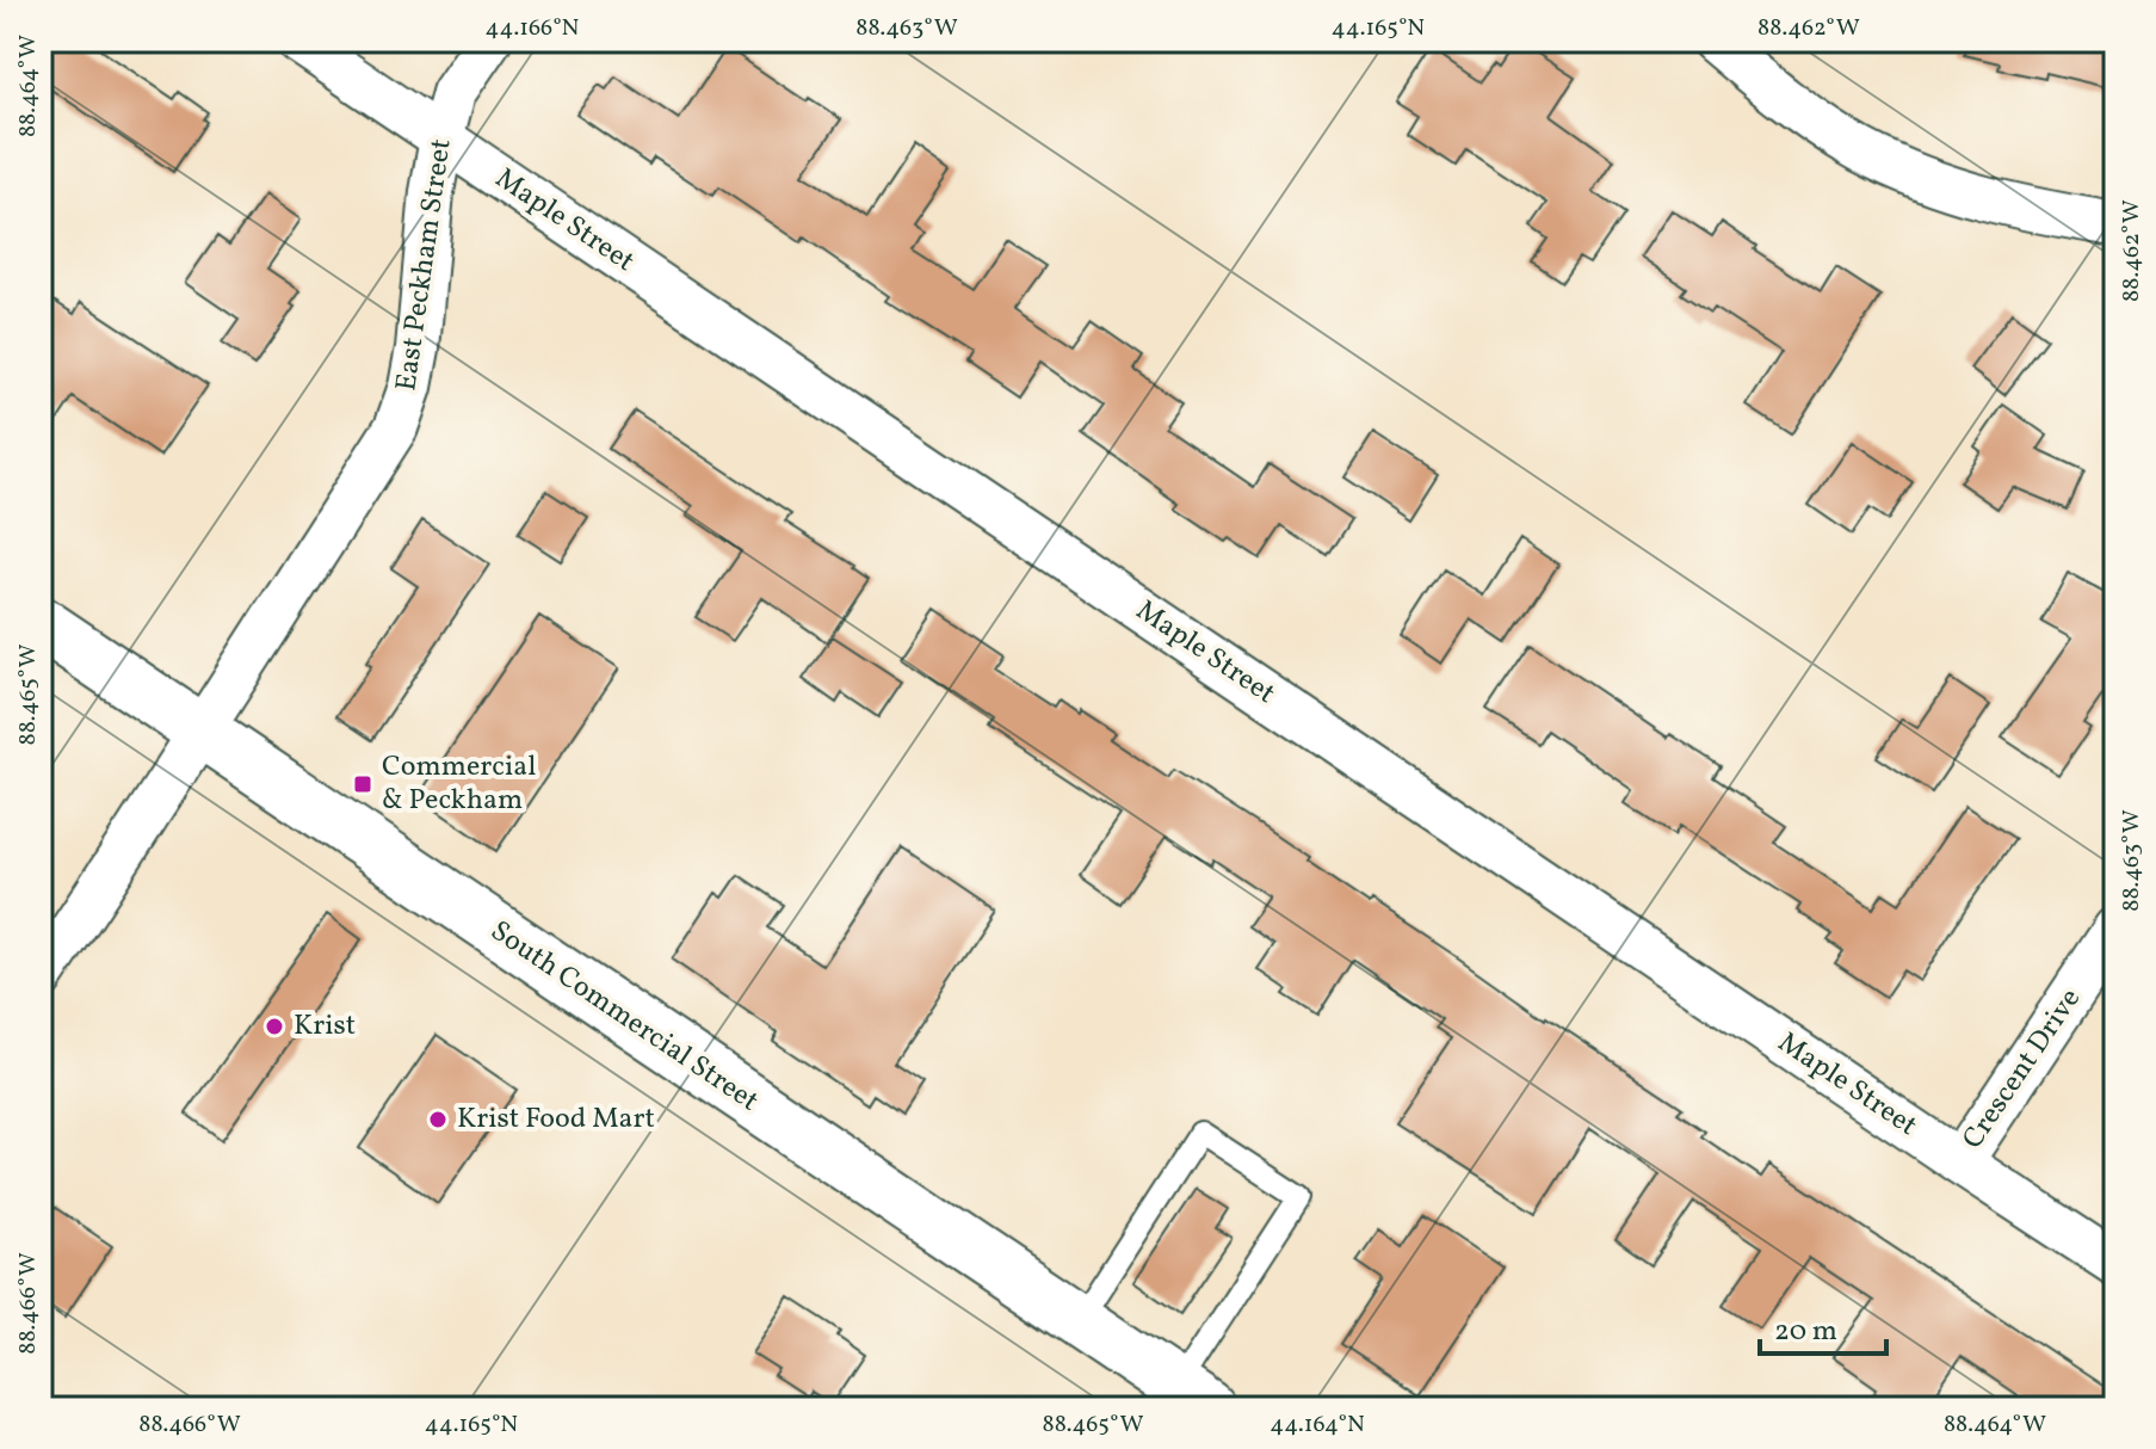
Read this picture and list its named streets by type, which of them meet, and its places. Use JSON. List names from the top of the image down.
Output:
{
  "streets": {
    "main road": ["South Commercial Street"],
    "street": ["Maple Street", "East Peckham Street", "Crescent Drive"]
  },
  "crossings": [
    ["Maple Street", "East Peckham Street"],
    ["Maple Street", "Crescent Drive"],
    ["East Peckham Street", "South Commercial Street"]
  ],
  "places": {
    "transit": ["Commercial & Peckham"],
    "other": ["Krist", "Krist Food Mart"]
  },
  "scale_bar": "20 m",
  "coordinates": [
    "44.166°N",
    "88.463°W",
    "44.165°N",
    "88.462°W",
    "88.464°W",
    "88.465°W",
    "88.466°W",
    "44.164°N"
  ]
}
